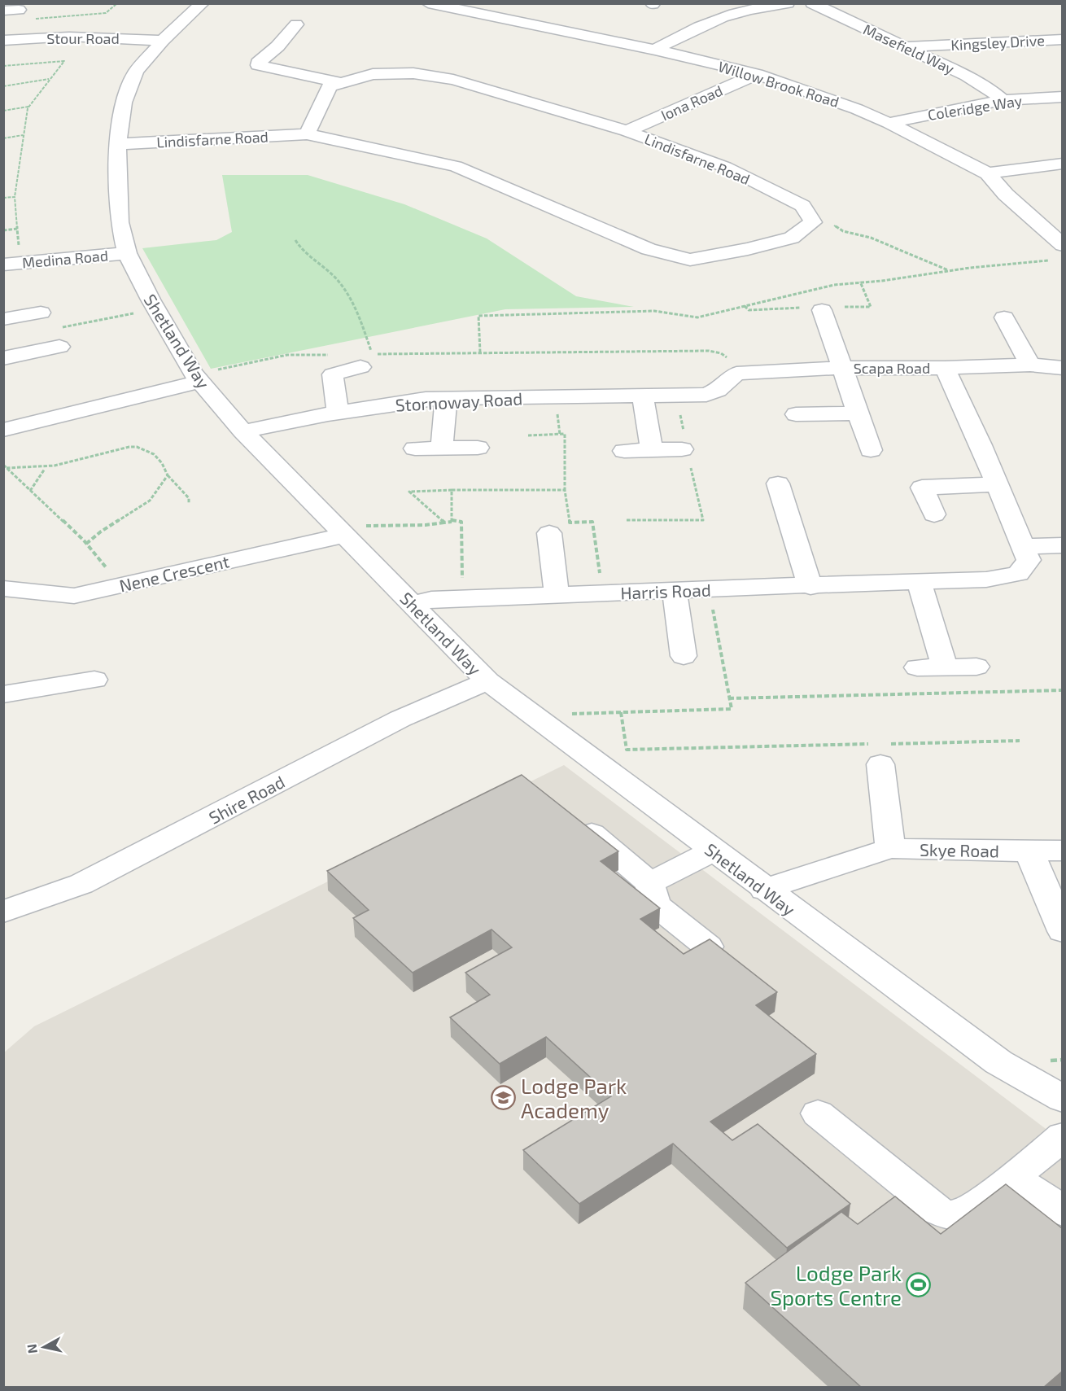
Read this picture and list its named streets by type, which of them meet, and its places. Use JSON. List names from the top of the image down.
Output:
{
  "streets": {
    "street": [
      "Stour Road",
      "Kingsley Drive",
      "Masefield Way",
      "Willow Brook Road",
      "Iona Road",
      "Coleridge Way",
      "Lindisfarne Road",
      "Medina Road",
      "Shetland Way",
      "Scapa Road",
      "Stornoway Road",
      "Nene Crescent",
      "Harris Road",
      "Shire Road",
      "Skye Road"
    ]
  },
  "crossings": [
    ["Stour Road", "Shetland Way"],
    ["Kingsley Drive", "Masefield Way"],
    ["Masefield Way", "Coleridge Way"],
    ["Willow Brook Road", "Iona Road"],
    ["Willow Brook Road", "Coleridge Way"],
    ["Iona Road", "Lindisfarne Road"],
    ["Lindisfarne Road", "Shetland Way"],
    ["Medina Road", "Shetland Way"],
    ["Shetland Way", "Stornoway Road"],
    ["Shetland Way", "Nene Crescent"],
    ["Shetland Way", "Harris Road"],
    ["Shetland Way", "Shire Road"],
    ["Shetland Way", "Skye Road"],
    ["Scapa Road", "Harris Road"]
  ],
  "places": {
    "school or university": ["Lodge Park Academy"],
    "sports": ["Lodge Park Sports Centre"]
  },
  "north": "left"
}
